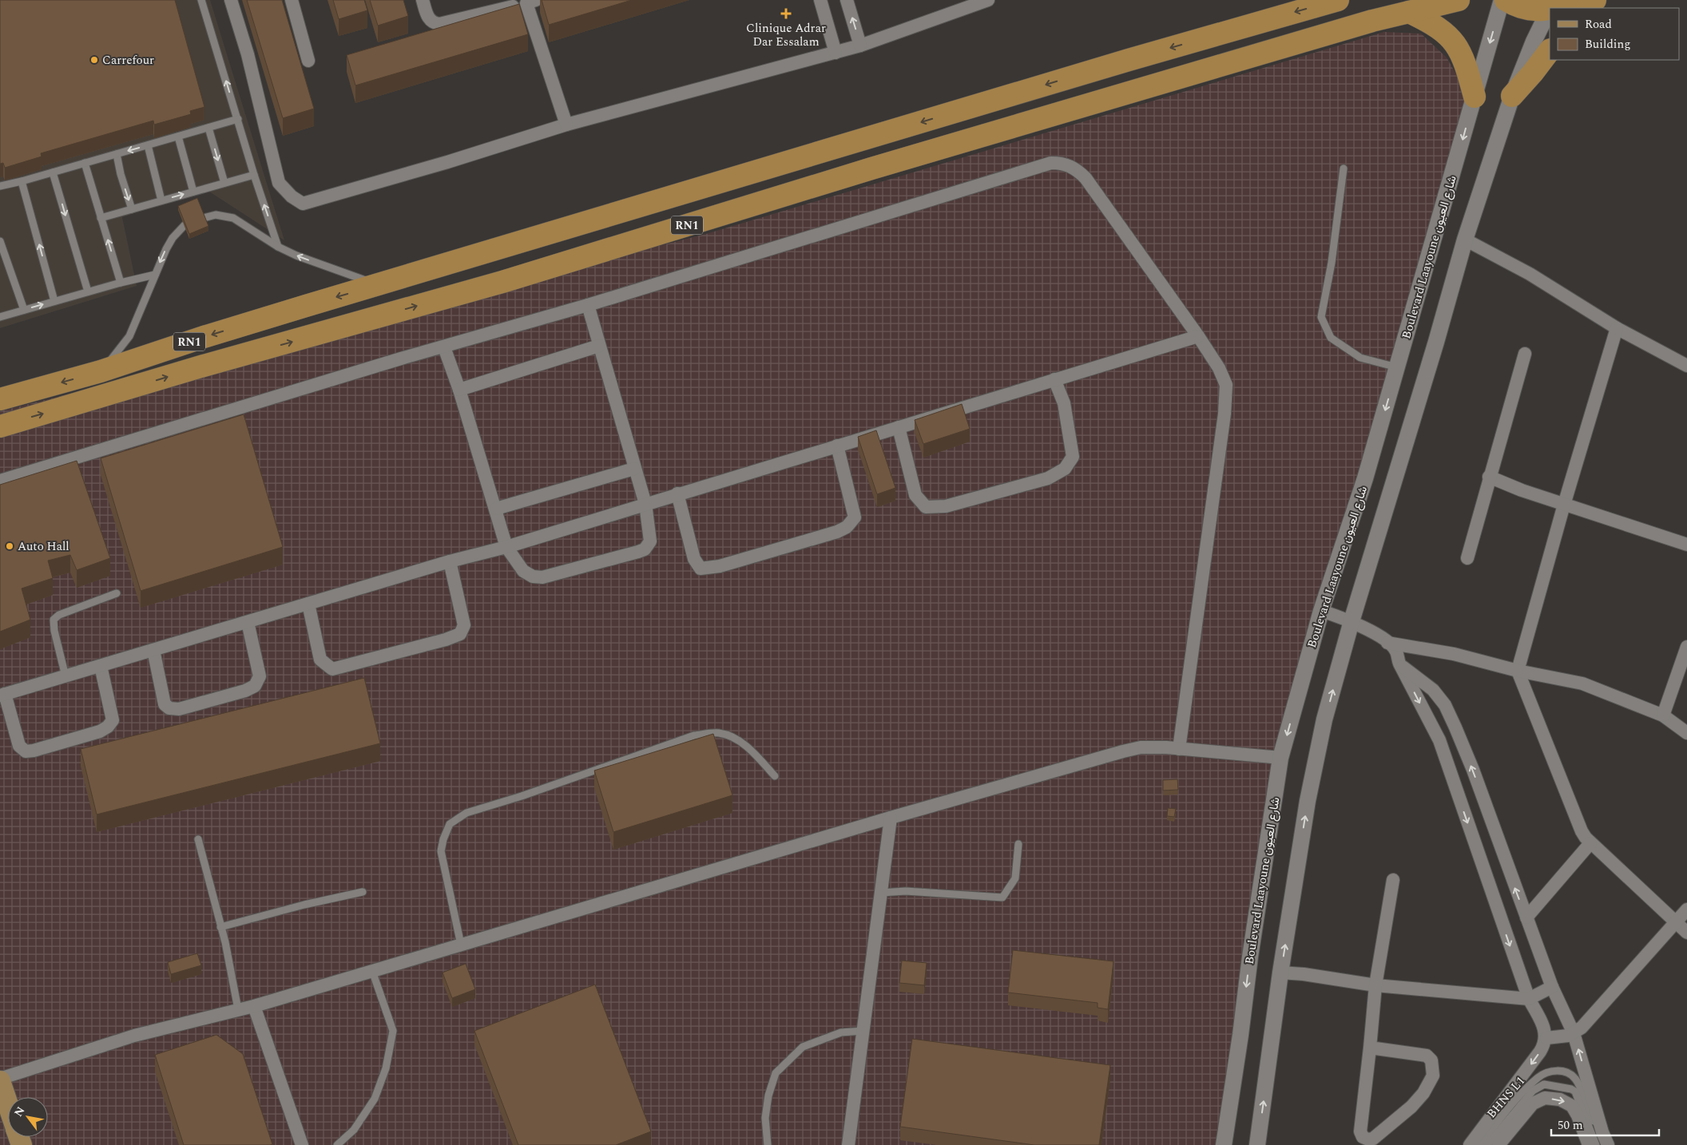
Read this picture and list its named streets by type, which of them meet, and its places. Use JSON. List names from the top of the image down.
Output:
{
  "streets": {
    "highway": ["RN1"],
    "street": ["Boulevard Laayoune شارع العيون"],
    "lane": ["BHNS L1"]
  },
  "places": {
    "health": ["Clinique Adrar Dar Essalam"],
    "other": ["Carrefour", "Auto Hall"]
  },
  "legend": ["Road", "Building"],
  "scale_bar": "50 m",
  "north": "top left"
}
